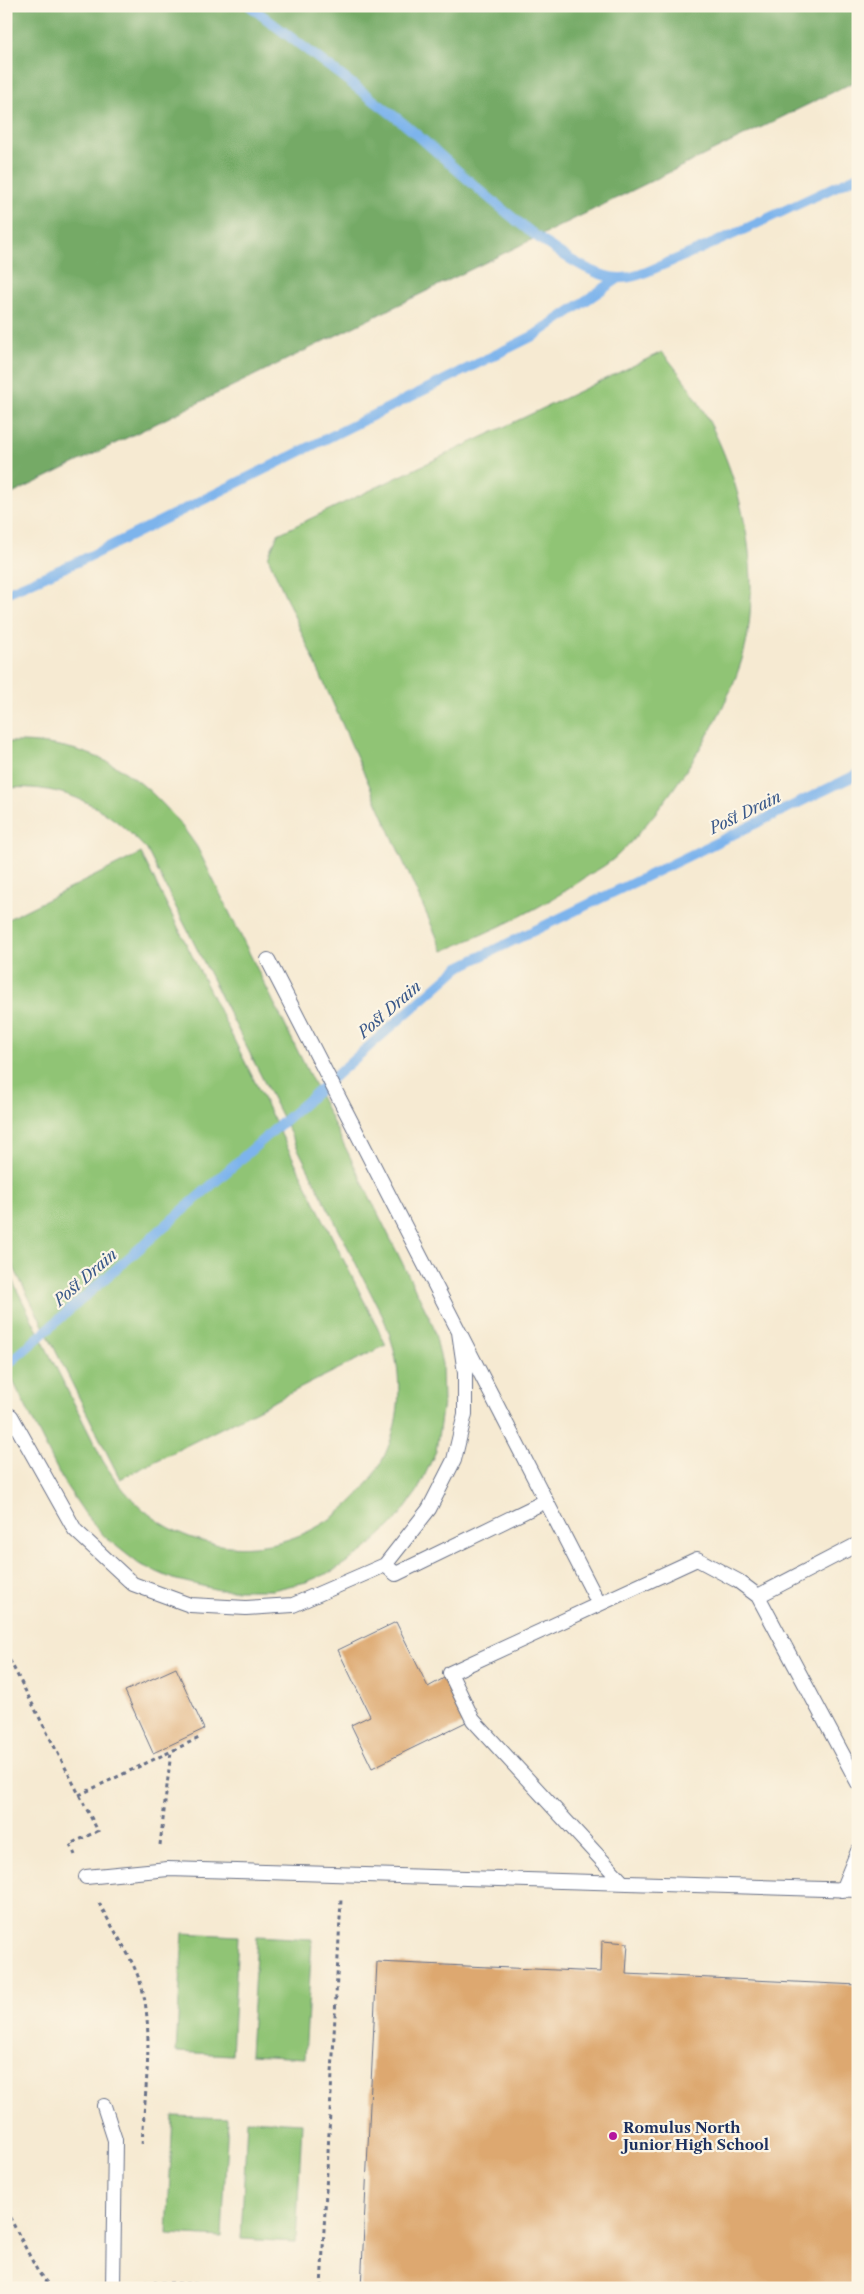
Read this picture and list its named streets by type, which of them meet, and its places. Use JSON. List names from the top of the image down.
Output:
{
  "water": ["Post Drain"],
  "places": ["Romulus North Junior High School"]
}
